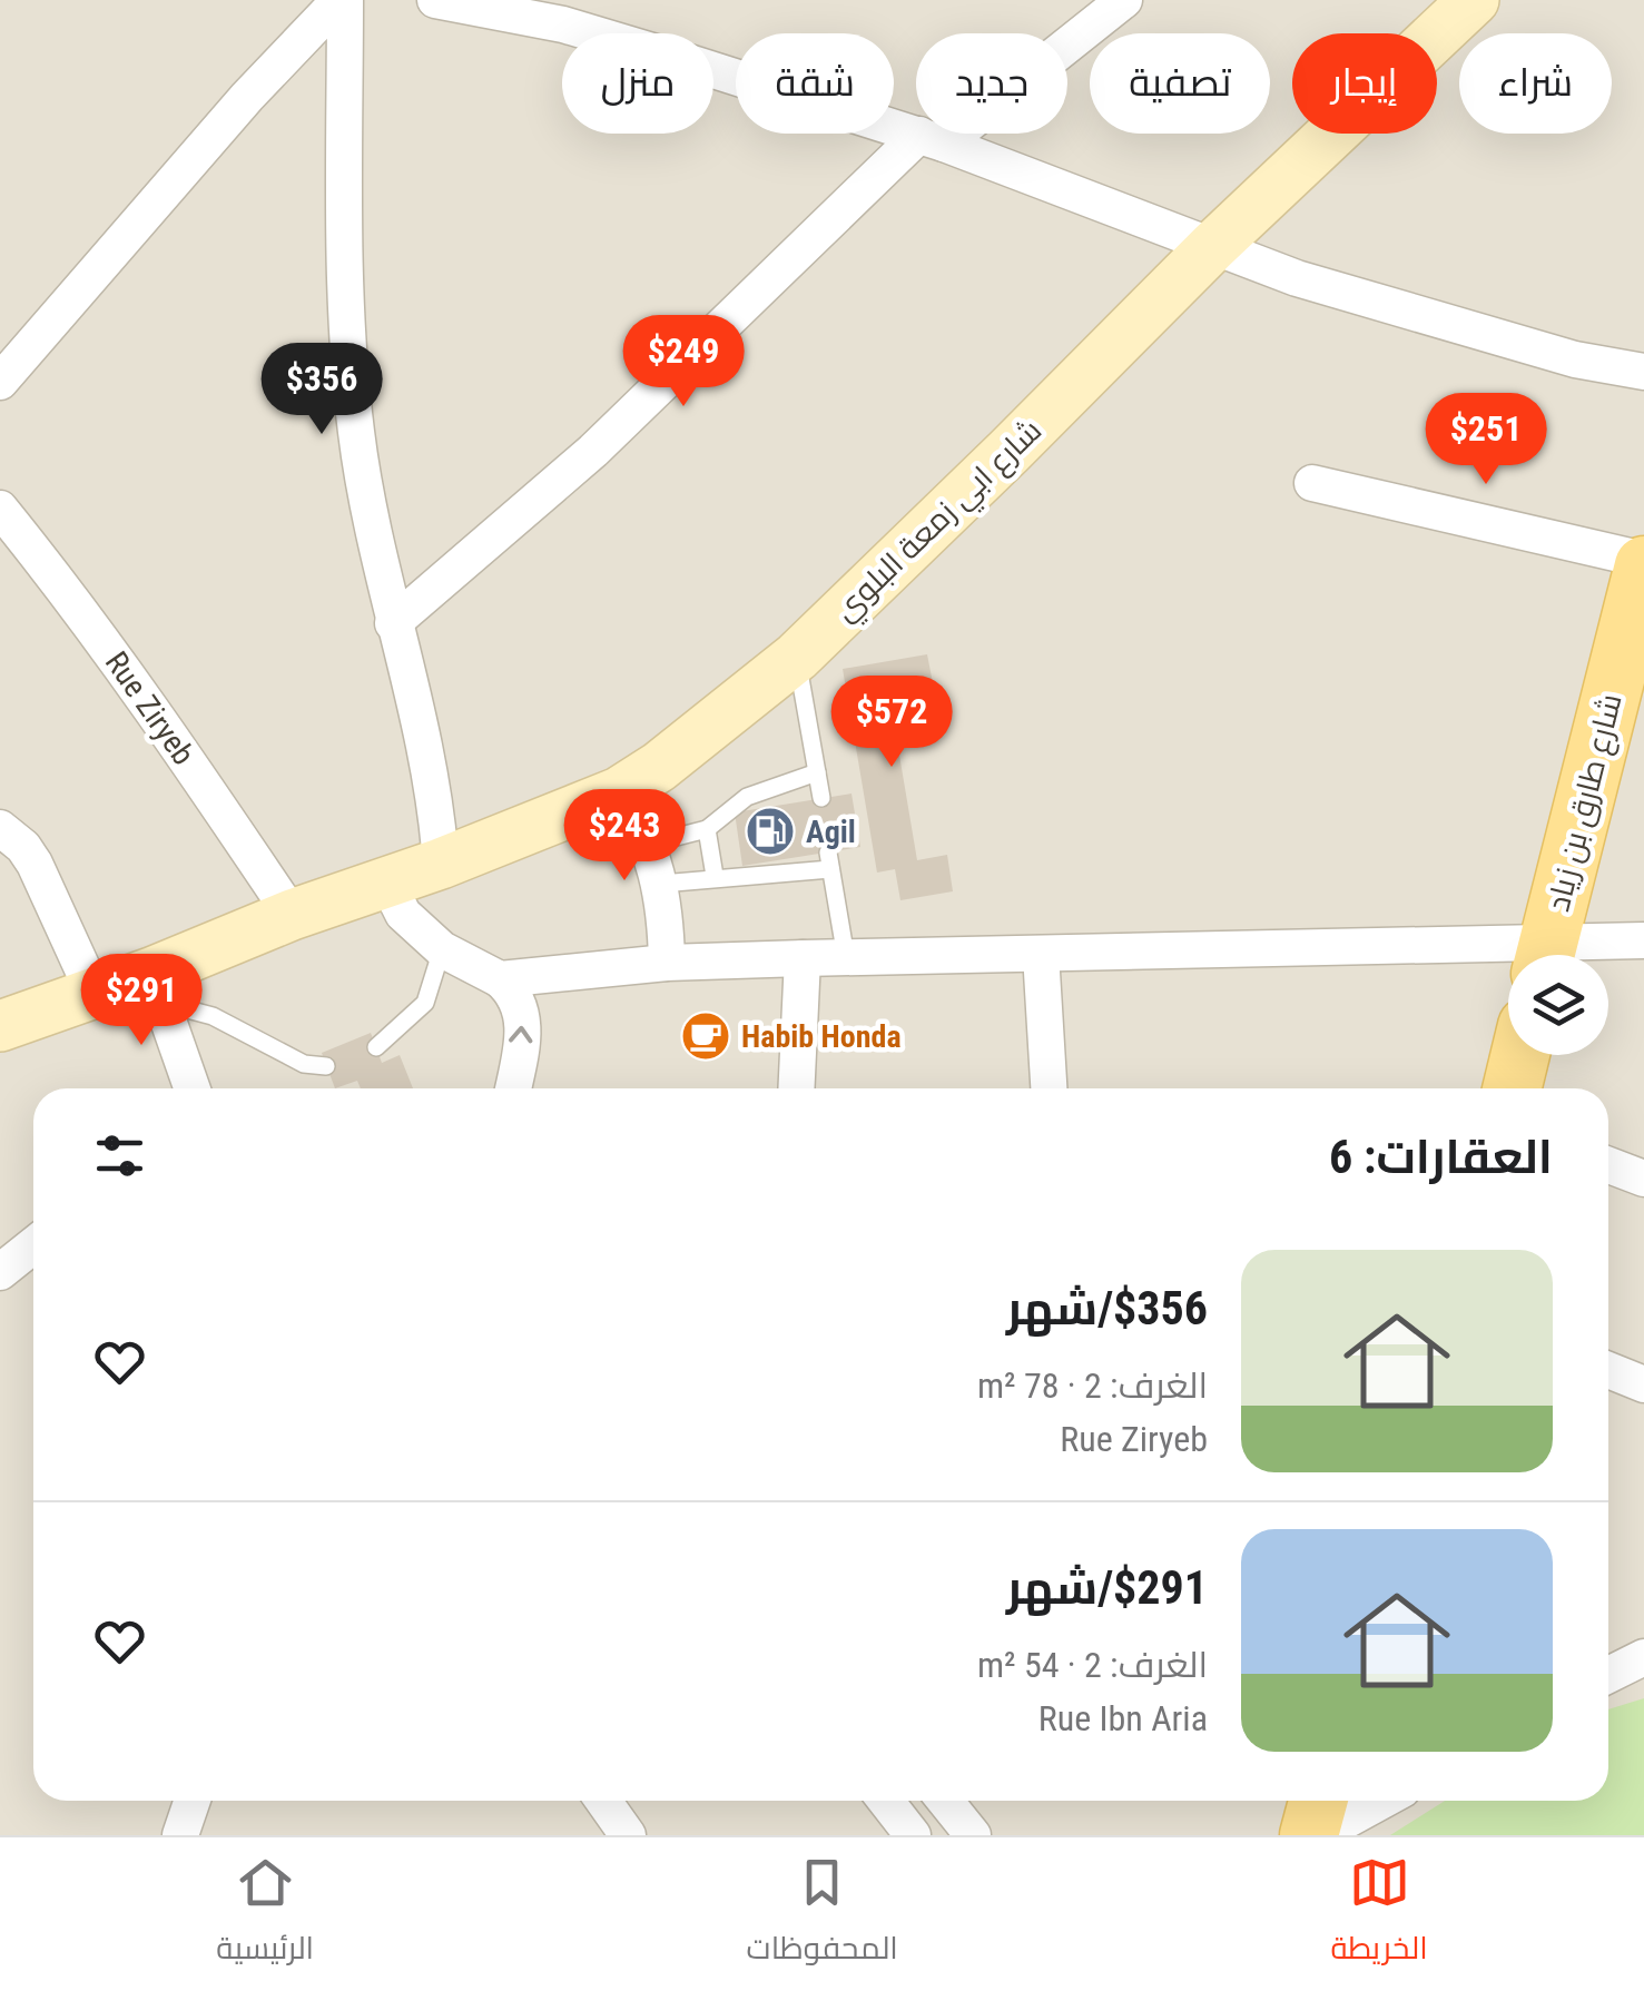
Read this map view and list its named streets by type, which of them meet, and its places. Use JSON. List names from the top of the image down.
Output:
{
  "streets": {
    "main road": ["شارع ابي زمعة البلوي", "شارع طارق بن زياد"],
    "street": ["Rue Ziryeb"]
  },
  "crossings": [
    ["شارع ابي زمعة البلوي", "Rue Ziryeb"]
  ],
  "places": {
    "fuel station": ["Agil"],
    "cafe": ["Habib Honda"]
  },
  "page": {
    "chip": [
      "شراء",
      "إيجار",
      "تصفية",
      "جديد",
      "شقة",
      "منزل"
    ],
    "price": [
      "$249",
      "$356",
      "$251",
      "$572",
      "$243",
      "$291"
    ],
    "heading": "العقارات: 6",
    "list": [
      {
        "name": "$356/شهر",
        "note": "الغرف: 2 · 78 m² · Rue Ziryeb"
      },
      {
        "name": "$291/شهر",
        "note": "الغرف: 2 · 54 m² · Rue Ibn Aria"
      }
    ],
    "tabs": ["الخريطة", "المحفوظات", "الرئيسية"]
  }
}
